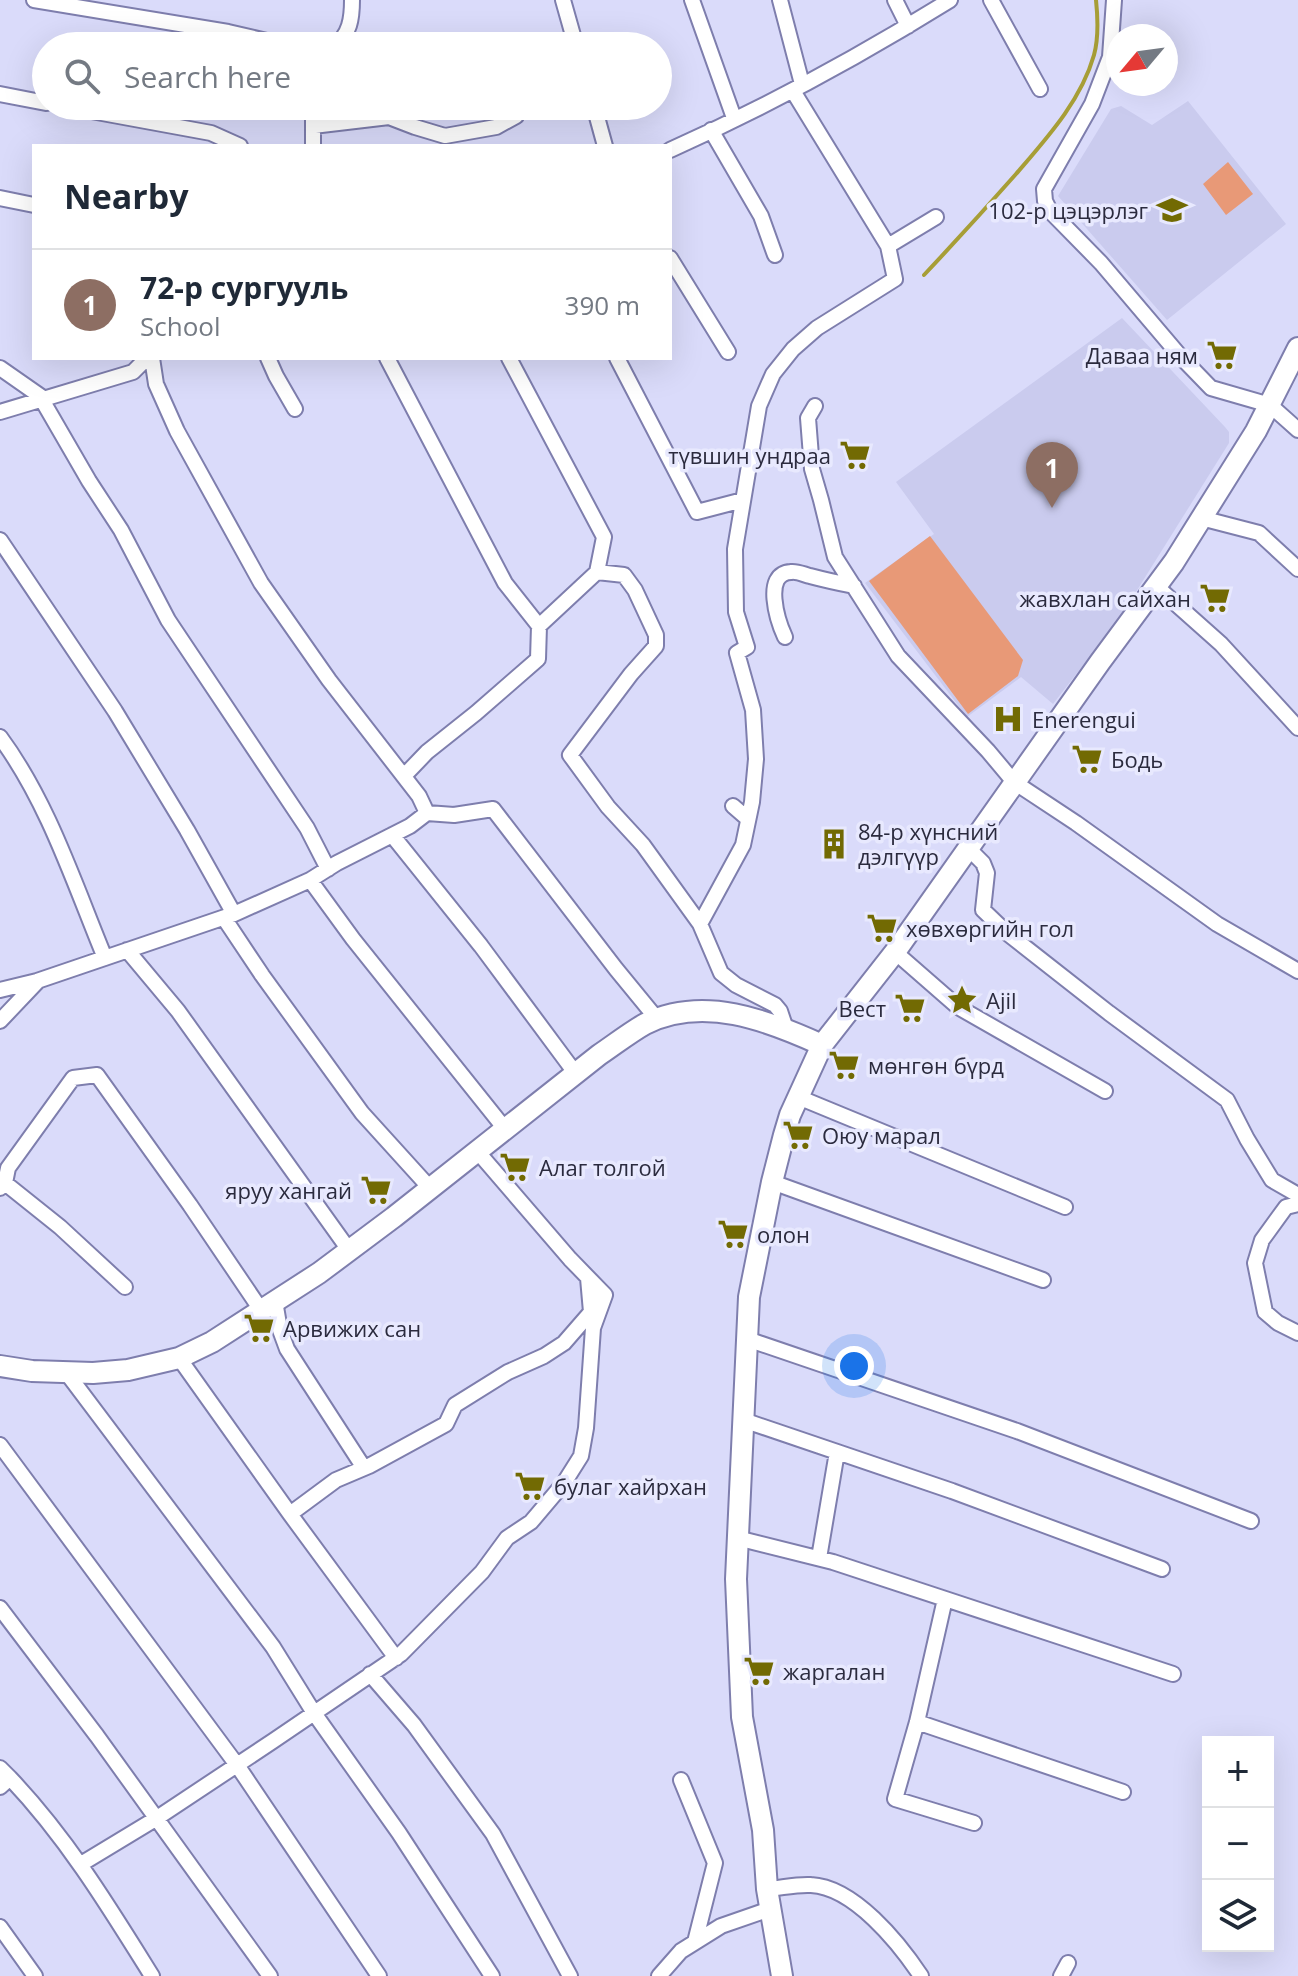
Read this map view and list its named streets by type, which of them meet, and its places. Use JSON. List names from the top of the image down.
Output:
{
  "places": {
    "school or university": ["102-р цэцэрлэг"],
    "supermarket": [
      "Даваа ням",
      "түвшин ундраа",
      "жавхлан сайхан",
      "Бодь",
      "хөвхөргийн гол",
      "Вест",
      "мөнгөн бүрд",
      "Оюу марал",
      "Алаг толгой",
      "яруу хангай",
      "олон",
      "Арвижих сан",
      "булаг хайрхан",
      "жаргалан"
    ],
    "hospital": ["Enerengui"],
    "building": ["84-р хүнсний дэлгүүр"],
    "place": ["Ajil"]
  },
  "north": "bottom left",
  "page": {
    "search": "Search here",
    "heading": "Nearby",
    "list": [
      {
        "mark": "1",
        "name": "72-р сургууль",
        "note": "School",
        "value": "390 m"
      }
    ],
    "pins": "1",
    "map_buttons": ["+", "−"]
  }
}
